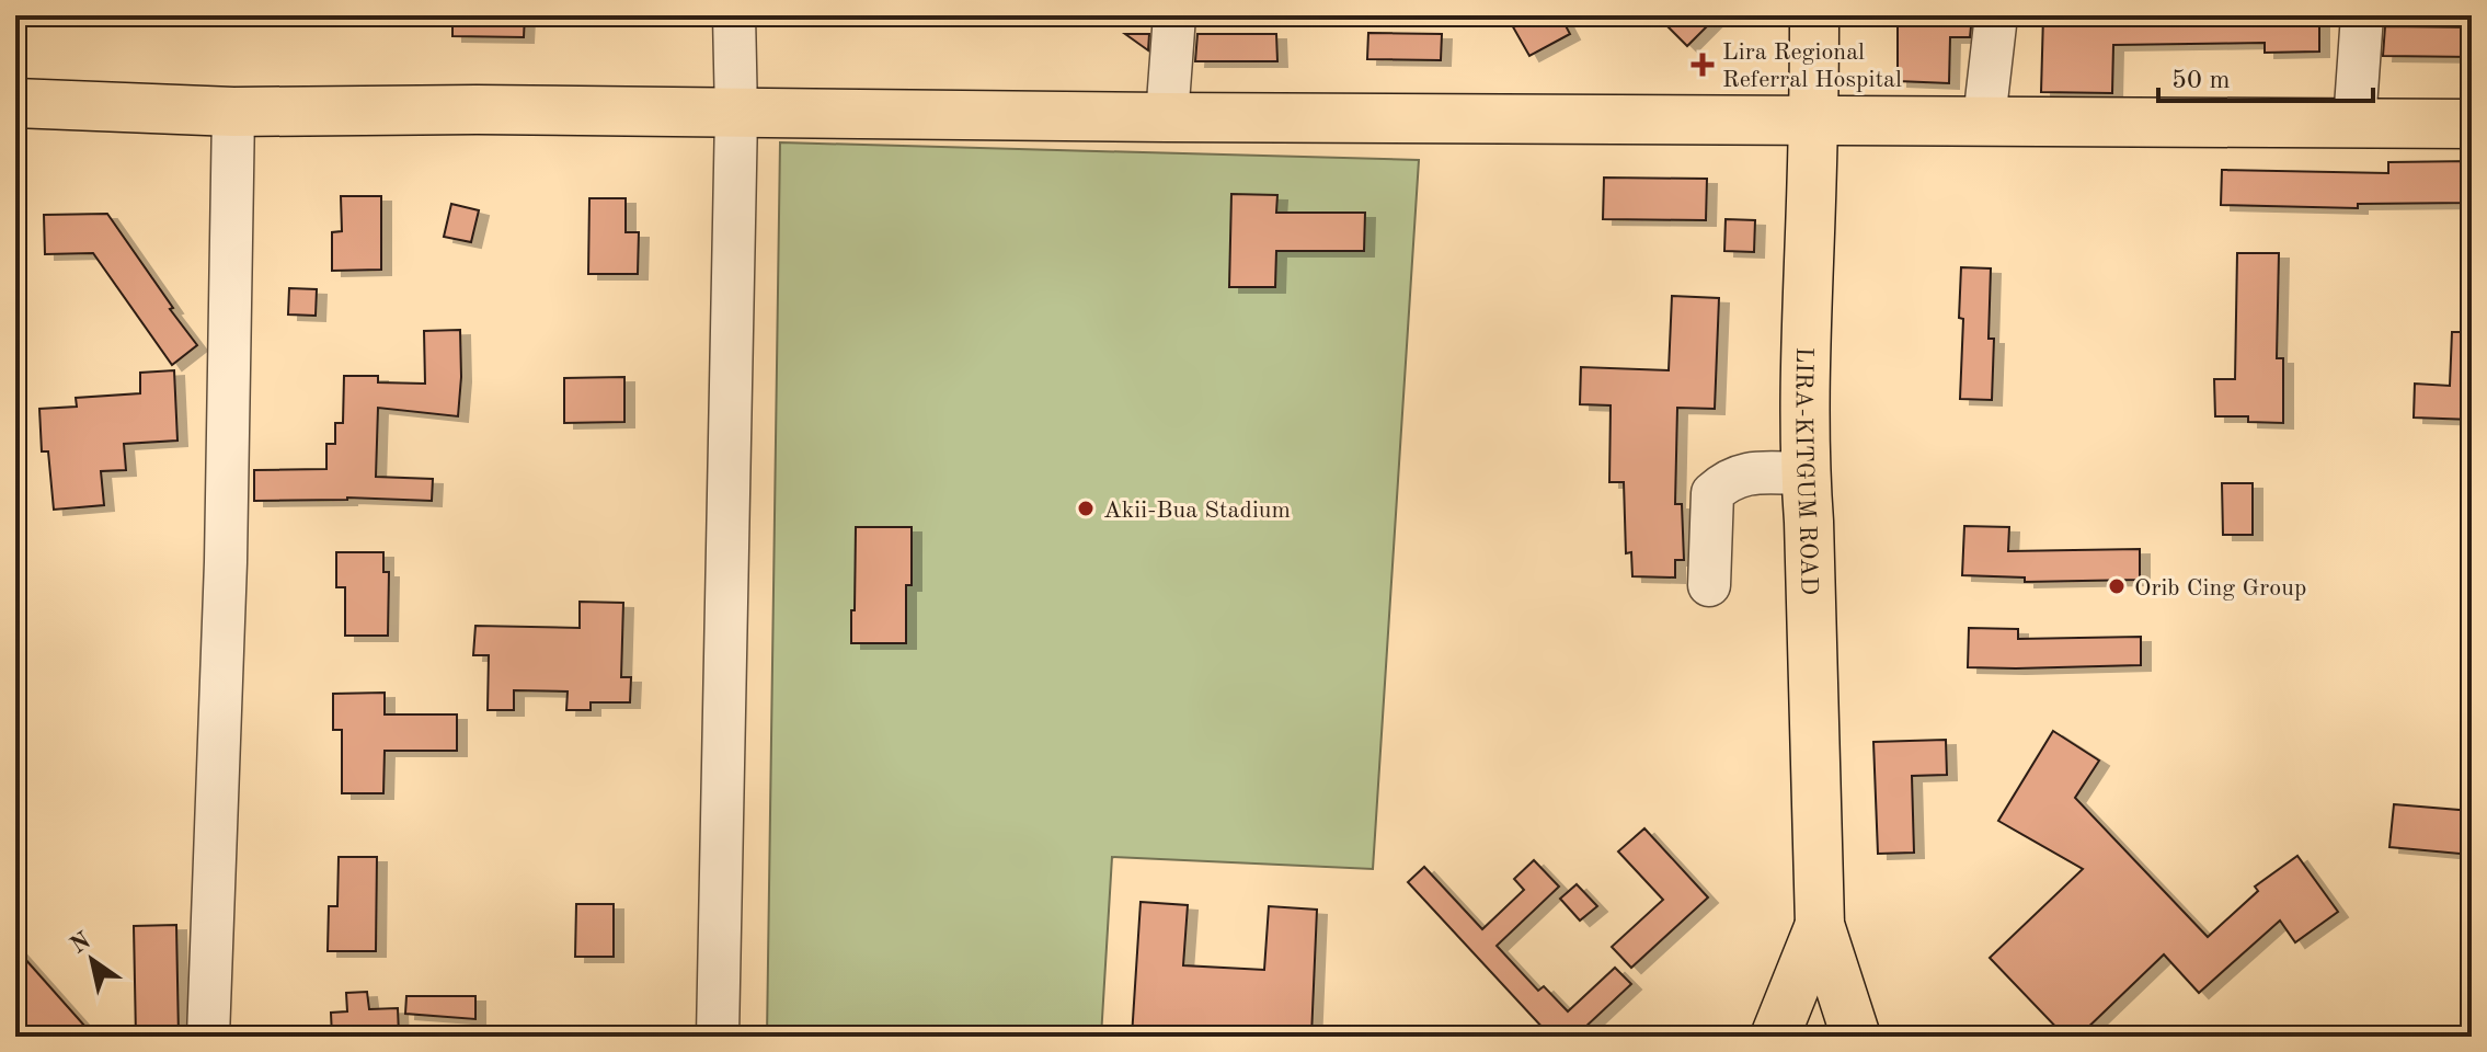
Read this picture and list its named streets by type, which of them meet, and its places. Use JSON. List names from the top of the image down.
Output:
{
  "streets": {
    "main road": ["LIRA-KITGUM ROAD"]
  },
  "places": {
    "health": ["Lira Regional Referral Hospital"],
    "other": ["Akii-Bua Stadium", "Orib Cing Group"]
  },
  "scale_bar": "50 m",
  "north": "top left"
}
